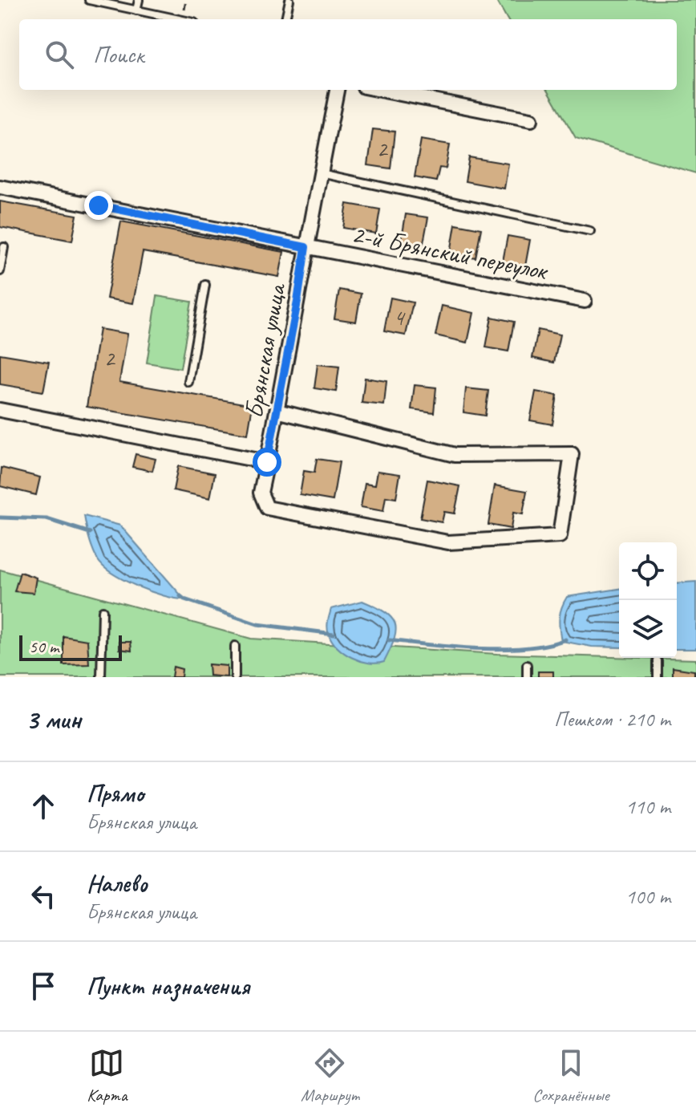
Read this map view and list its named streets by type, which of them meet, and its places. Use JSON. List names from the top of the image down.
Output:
{
  "streets": {
    "street": ["2-й Брянский переулок", "Брянская улица"]
  },
  "crossings": [
    ["2-й Брянский переулок", "Брянская улица"]
  ],
  "house_numbers": ["2", "4", "2"],
  "scale_bar": "50 m",
  "page": {
    "search": "Поиск",
    "scale": "50 m",
    "heading": ["3 мин", "Пешком · 210 m"],
    "list": [
      ["Прямо", "Брянская улица", "110 m"],
      ["Налево", "Брянская улица", "100 m"],
      "Пункт назначения"
    ],
    "nav": ["Карта", "Маршрут", "Сохранённые"]
  }
}
